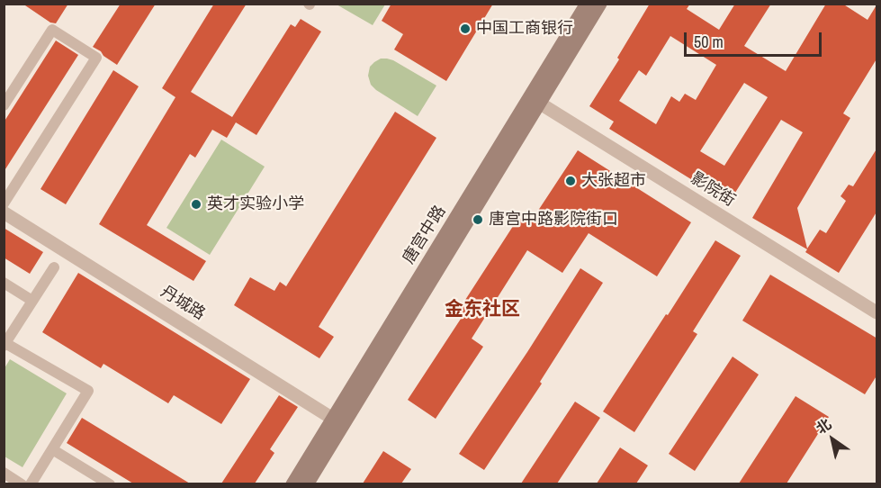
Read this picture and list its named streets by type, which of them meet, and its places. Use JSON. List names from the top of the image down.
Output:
{
  "streets": {
    "main road": ["唐宫中路"],
    "street": ["影院街", "丹城路"]
  },
  "crossings": [
    ["影院街", "唐宫中路"],
    ["唐宫中路", "丹城路"]
  ],
  "districts": ["金东社区"],
  "places": [
    "中国工商银行",
    "大张超市",
    "英才实验小学",
    "唐宫中路影院街口"
  ],
  "scale_bar": "50 m",
  "north": "top left"
}
